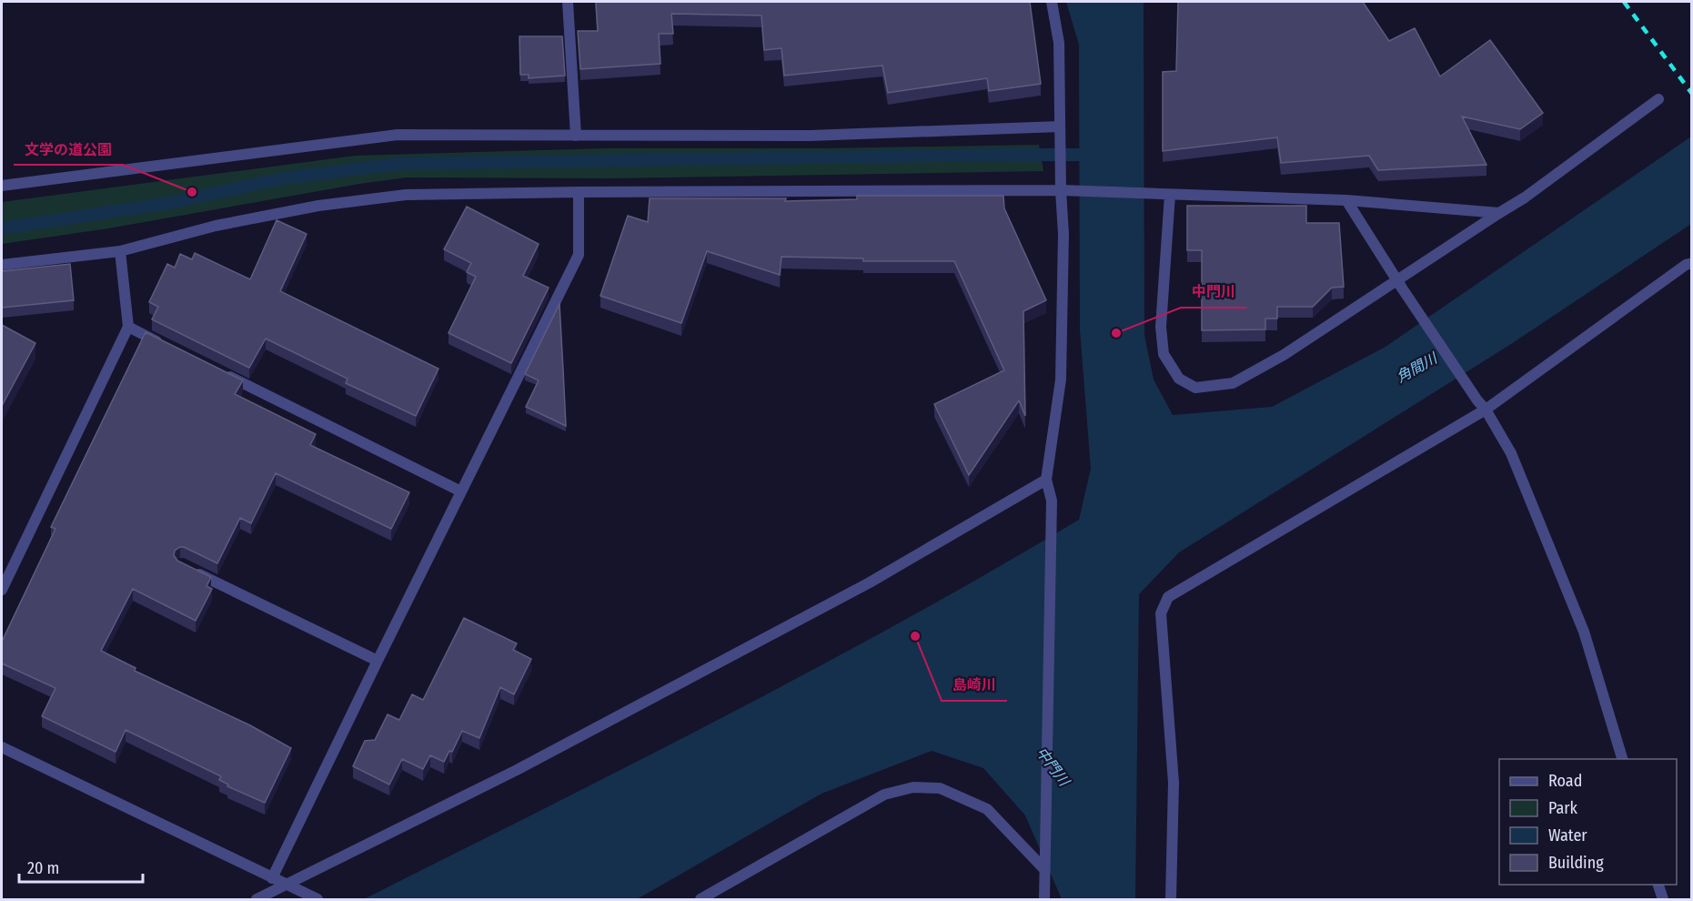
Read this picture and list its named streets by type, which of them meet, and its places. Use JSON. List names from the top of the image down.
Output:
{
  "water": ["角間川", "中門川"],
  "places": ["文学の道公園", "中門川", "島崎川"],
  "legend": [
    "Road",
    "Park",
    "Water",
    "Building"
  ],
  "scale_bar": "20 m"
}
